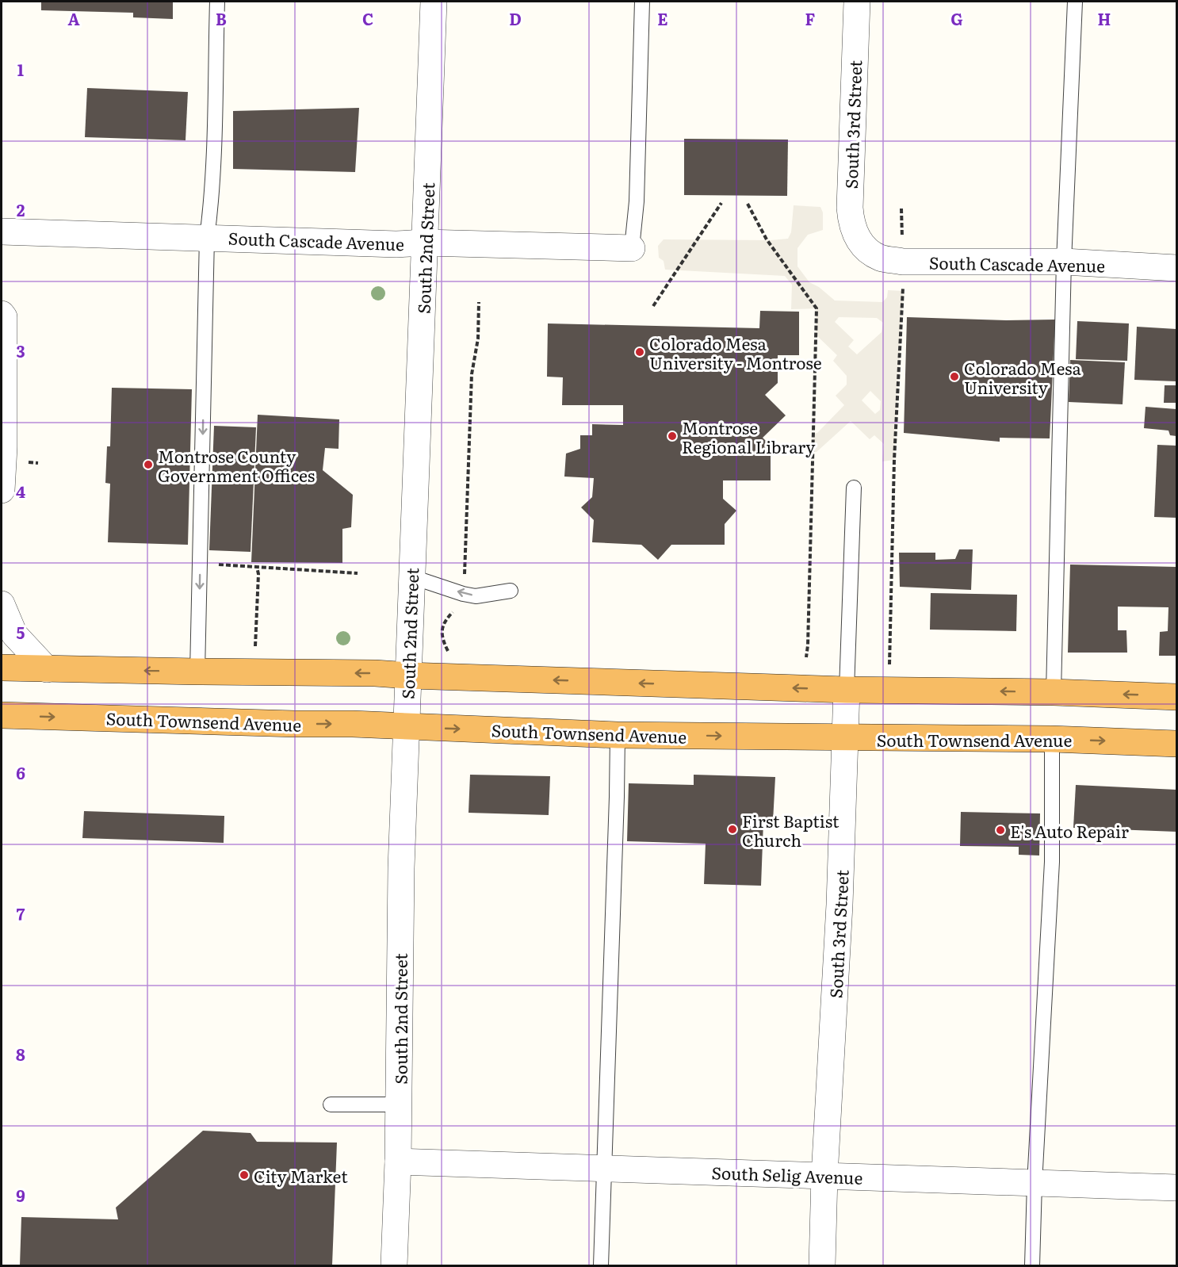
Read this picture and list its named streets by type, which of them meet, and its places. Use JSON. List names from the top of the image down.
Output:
{
  "streets": {
    "highway": ["South Townsend Avenue"],
    "street": [
      "South 3rd Street",
      "South Cascade Avenue",
      "South 2nd Street",
      "South Selig Avenue"
    ]
  },
  "crossings": [
    ["South 3rd Street", "South Cascade Avenue"],
    ["South 3rd Street", "South Townsend Avenue"],
    ["South 3rd Street", "South Selig Avenue"],
    ["South Cascade Avenue", "South 2nd Street"],
    ["South 2nd Street", "South Townsend Avenue"],
    ["South 2nd Street", "South Selig Avenue"]
  ],
  "places": [
    "Colorado Mesa University - Montrose",
    "Colorado Mesa University",
    "Montrose Regional Library",
    "Montrose County Government Offices",
    "First Baptist Church",
    "E's Auto Repair",
    "City Market"
  ],
  "grid": {
    "columns": [
      "A",
      "B",
      "C",
      "D",
      "E",
      "F",
      "G",
      "H"
    ],
    "rows": [
      "1",
      "2",
      "3",
      "4",
      "5",
      "6",
      "7",
      "8",
      "9"
    ]
  }
}
